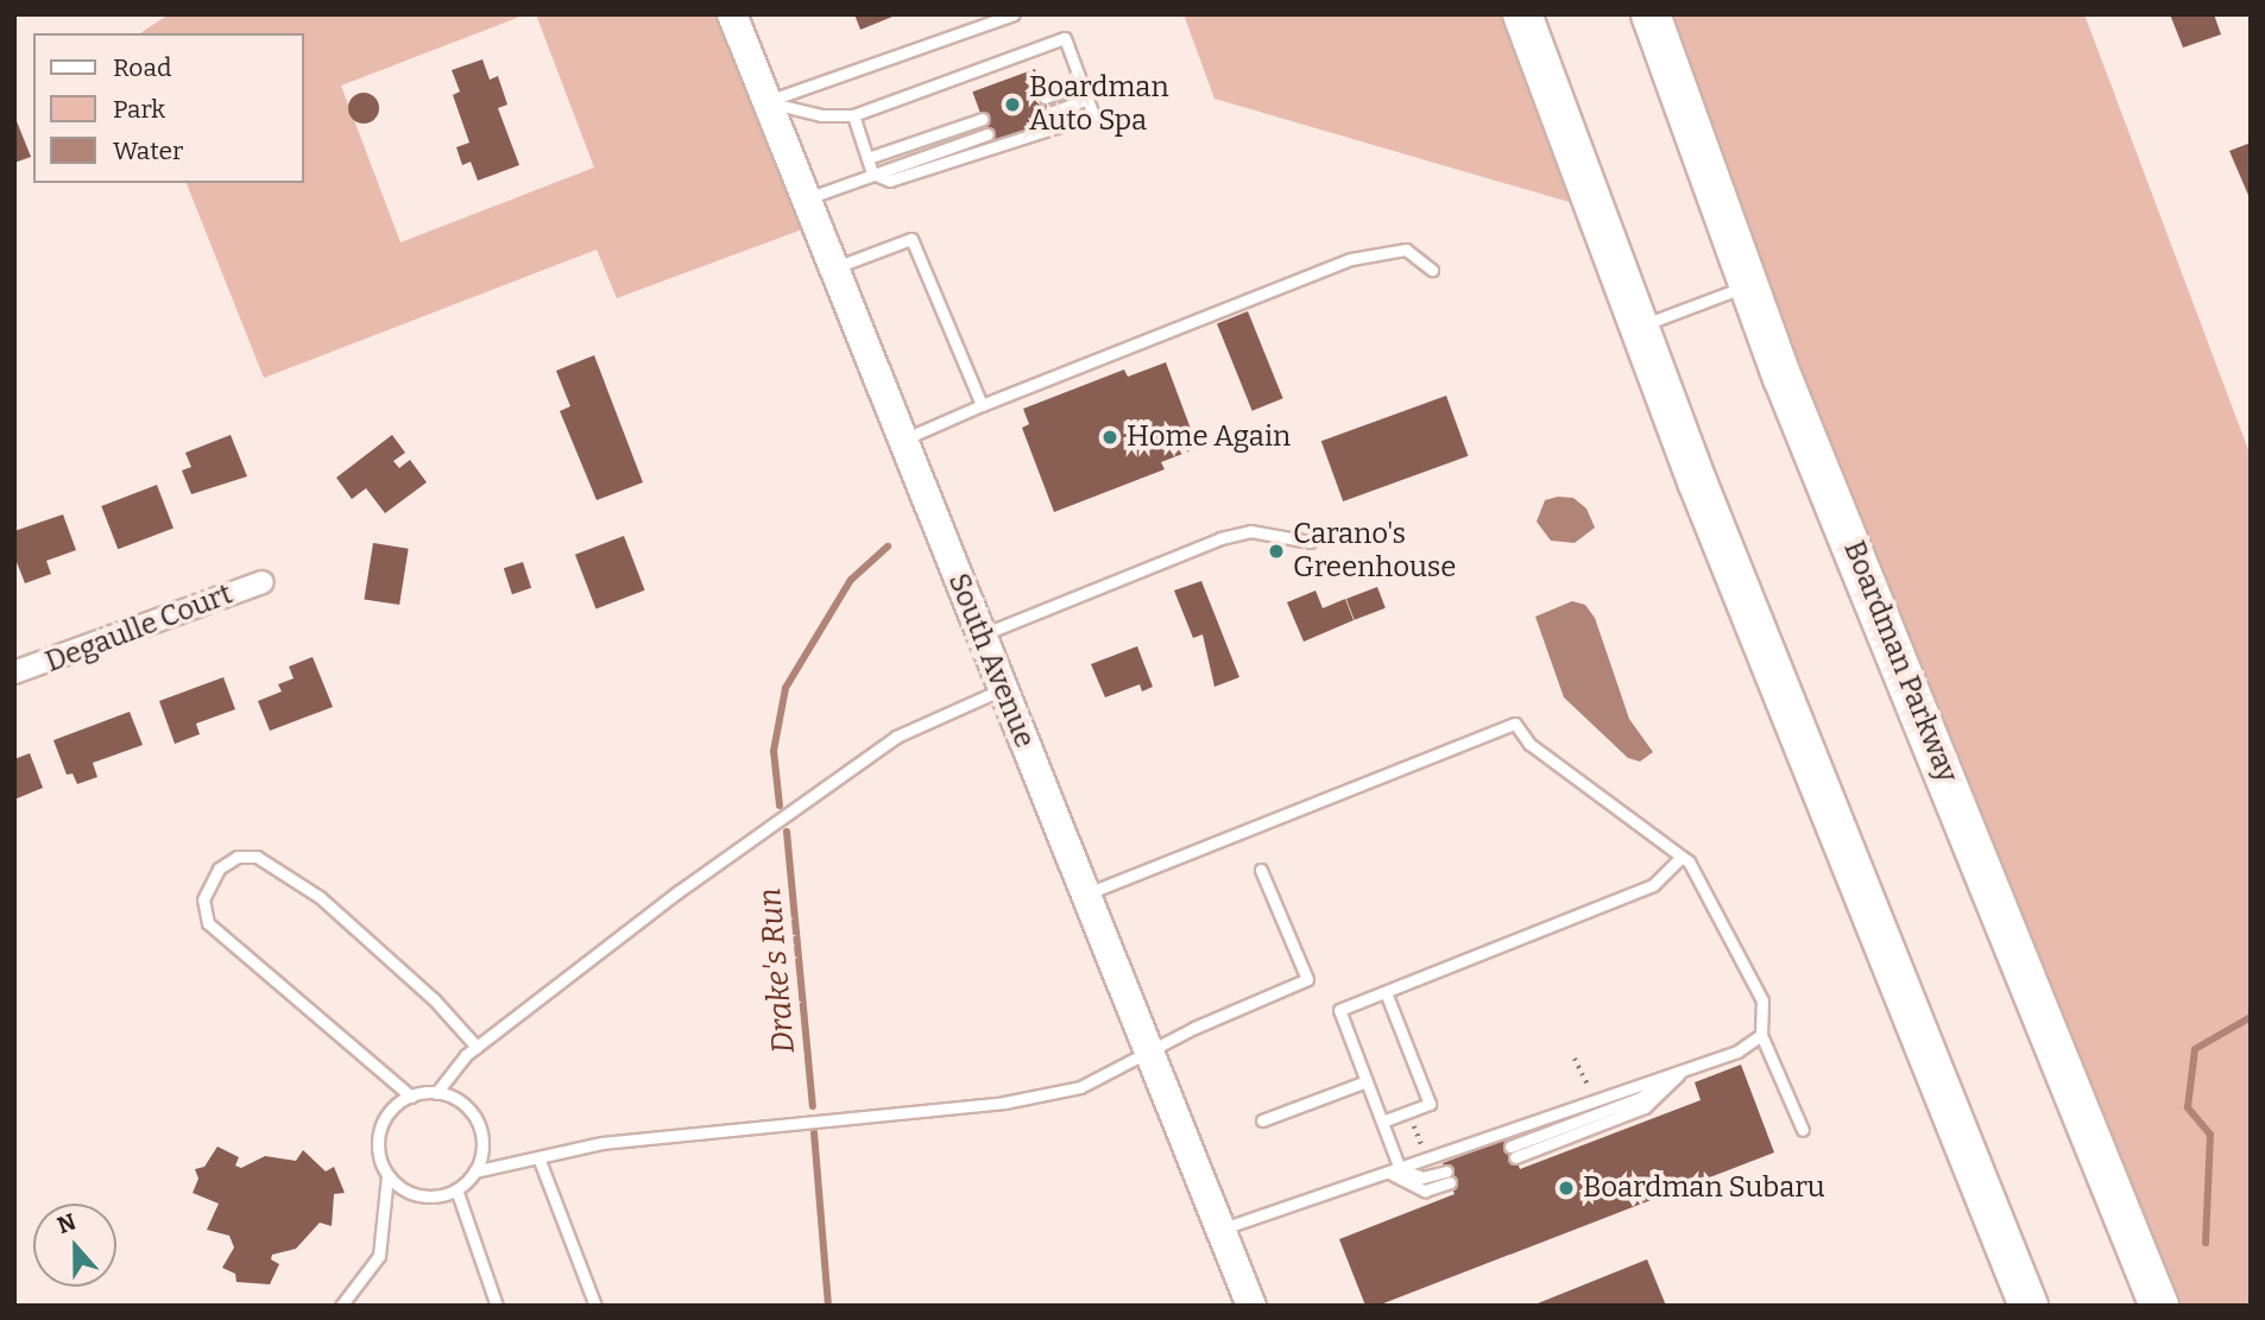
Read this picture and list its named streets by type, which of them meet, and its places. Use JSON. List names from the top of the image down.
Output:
{
  "streets": {
    "highway": ["Boardman Parkway"],
    "main road": ["South Avenue"],
    "street": ["Degaulle Court"]
  },
  "water": ["Drake's Run"],
  "places": [
    "Boardman Auto Spa",
    "Home Again",
    "Carano's Greenhouse",
    "Boardman Subaru"
  ],
  "legend": ["Road", "Park", "Water"],
  "north": "top"
}
